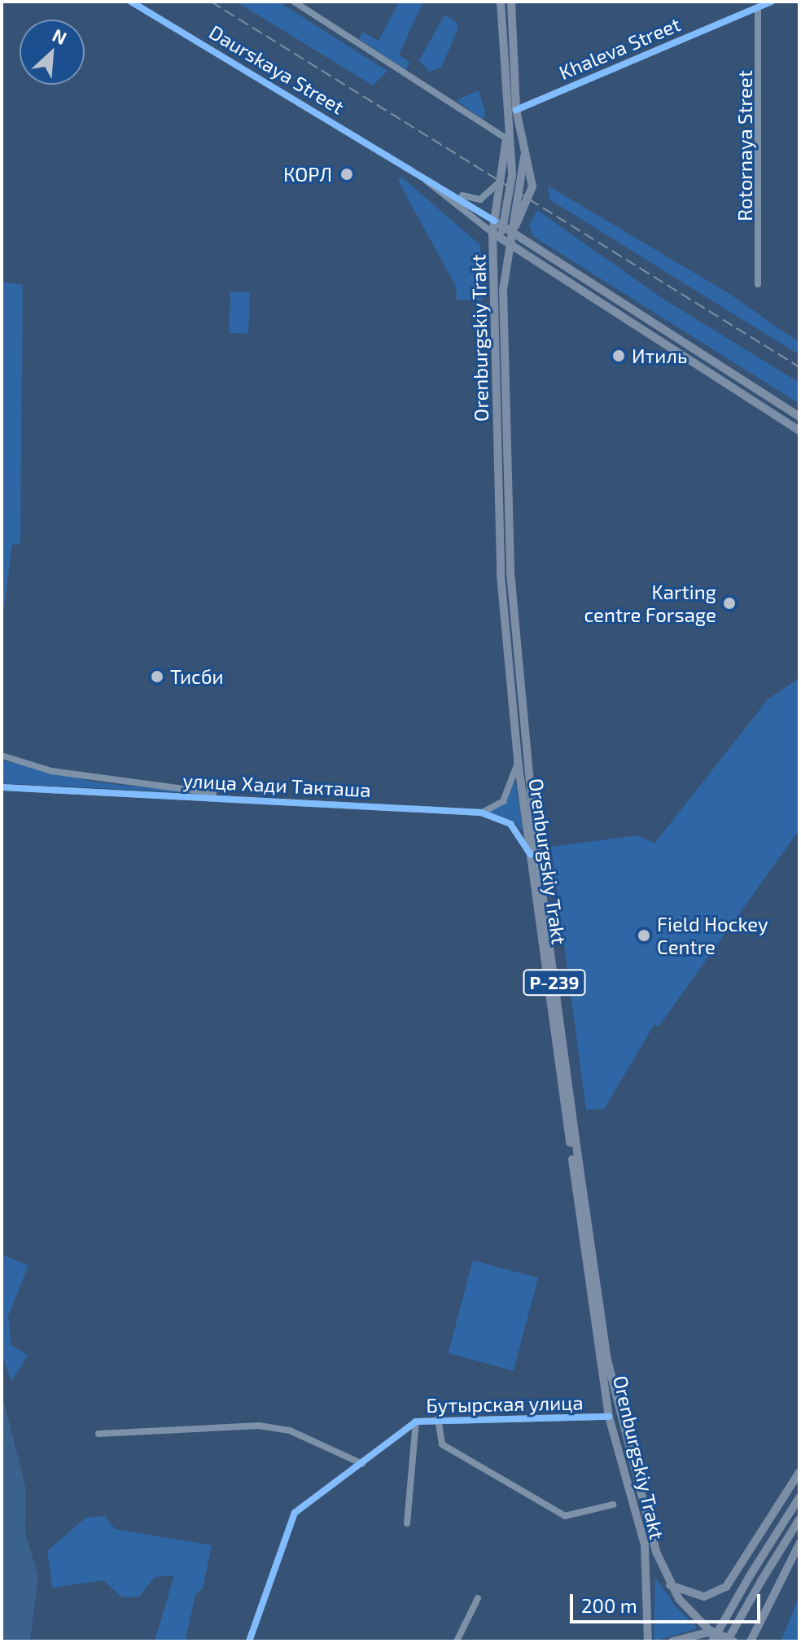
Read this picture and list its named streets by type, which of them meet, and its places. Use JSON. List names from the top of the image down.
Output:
{
  "streets": {
    "main road": ["Daurskaya Street", "Orenburgskiy Trakt", "Р-239"],
    "street": [
      "Khaleva Street",
      "Rotornaya Street",
      "улица Хади Такташа",
      "Бутырская улица"
    ]
  },
  "crossings": [
    ["Khaleva Street", "Rotornaya Street"],
    ["Khaleva Street", "Orenburgskiy Trakt"],
    ["Daurskaya Street", "Orenburgskiy Trakt"],
    ["Orenburgskiy Trakt", "улица Хади Такташа"],
    ["Orenburgskiy Trakt", "Бутырская улица"]
  ],
  "places": [
    "КОРЛ",
    "Итиль",
    "Karting centre Forsage",
    "Тисби",
    "Field Hockey Centre"
  ],
  "scale_bar": "200 m",
  "north": "top right"
}
